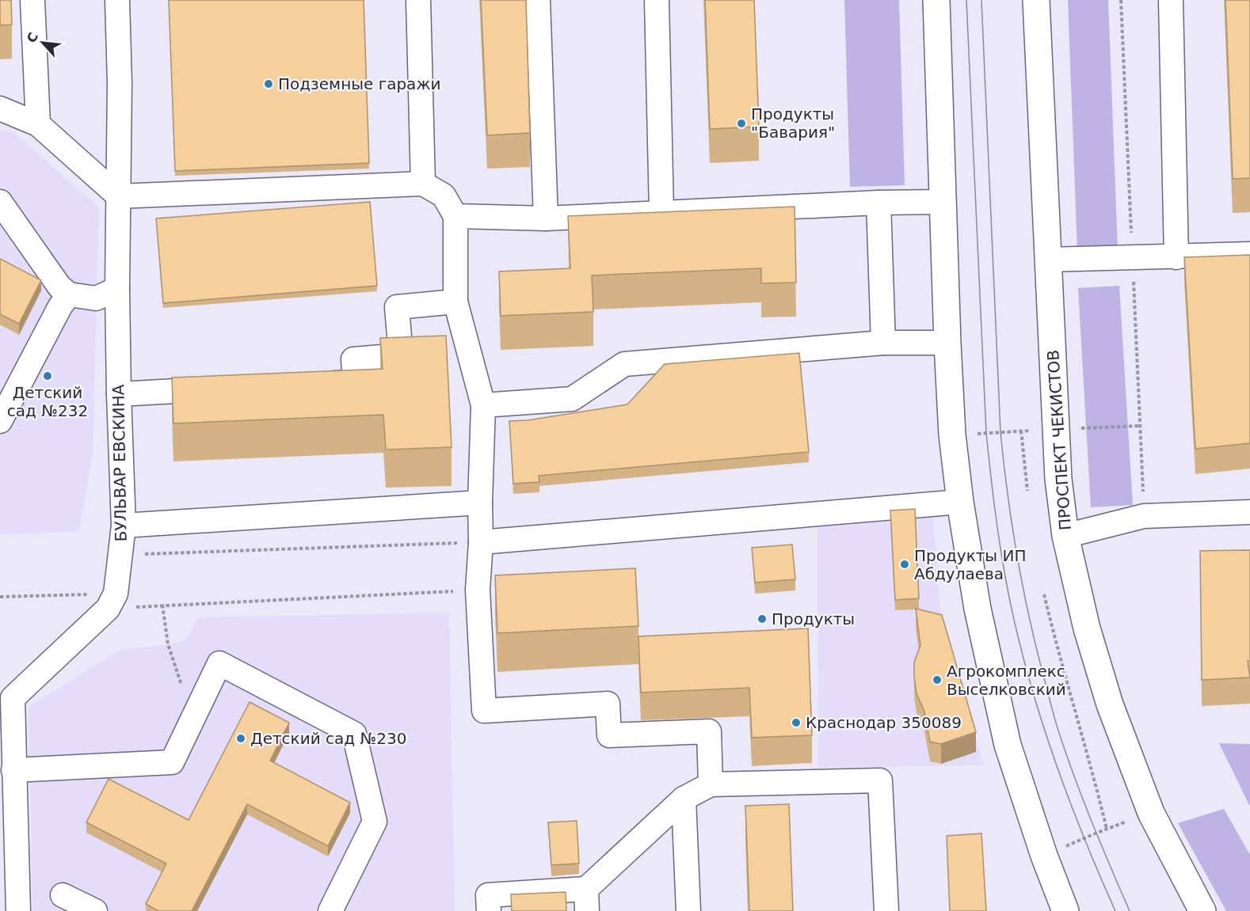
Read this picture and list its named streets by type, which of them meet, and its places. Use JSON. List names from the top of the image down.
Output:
{
  "streets": {
    "main road": ["ПРОСПЕКТ ЧЕКИСТОВ"],
    "street": ["БУЛЬВАР ЕВСКИНА"]
  },
  "places": [
    "Подземные гаражи",
    "Продукты \"Бавария\"",
    "Детский сад №232",
    "Продукты ИП Абдулаева",
    "Продукты",
    "Агрокомплекс Выселковский",
    "Краснодар 350089",
    "Детский сад №230"
  ],
  "north": "top left"
}
